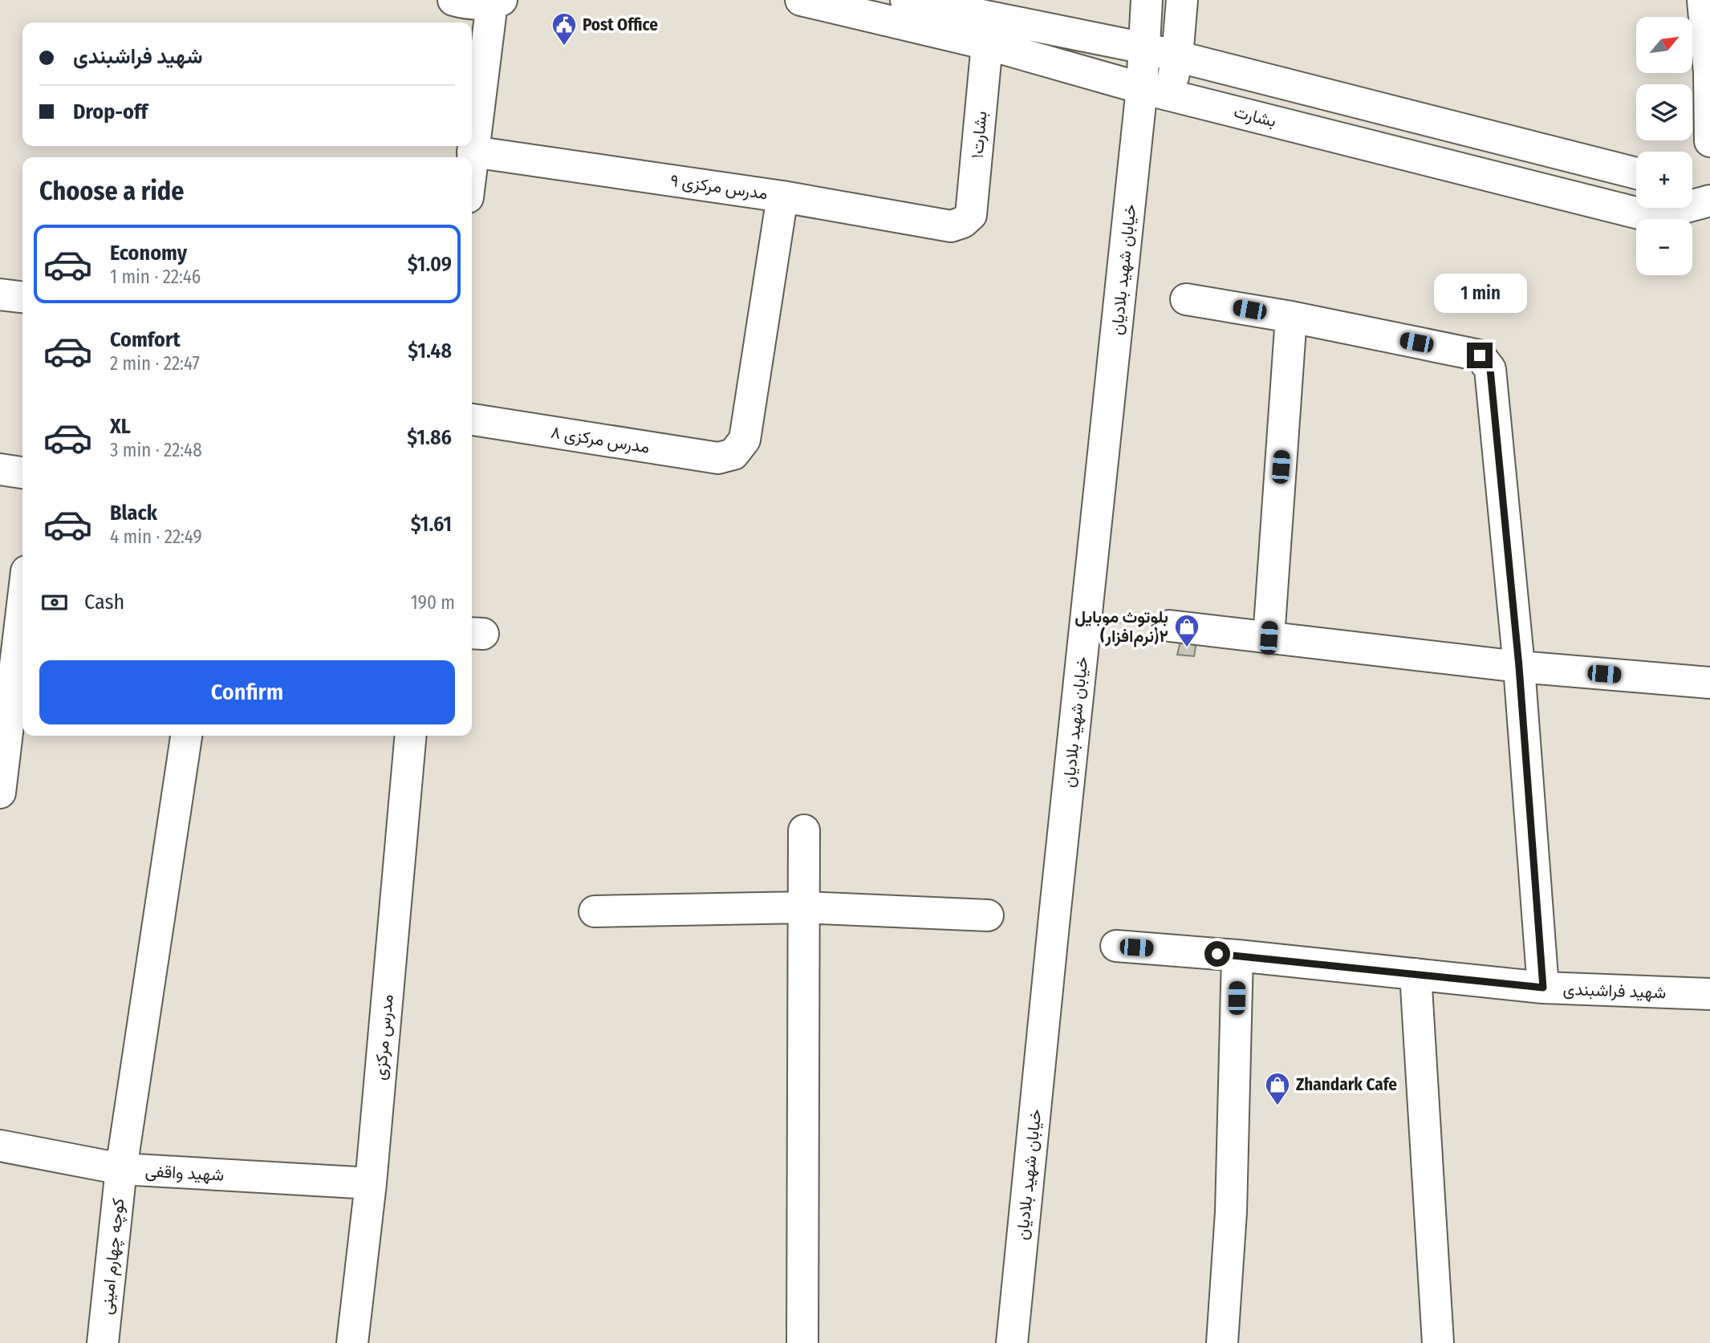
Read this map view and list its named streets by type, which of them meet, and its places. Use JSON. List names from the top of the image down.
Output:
{
  "streets": {
    "street": [
      "بشارت",
      "بشارت۱",
      "مدرس مرکزی ۹",
      "خیابان شهید بلادیان",
      "مدرس مرکزی ۸",
      "شهید فراشبندی",
      "مدرس مرکزی",
      "شهید واقفی",
      "کوچه چهارم امینی"
    ]
  },
  "crossings": [
    ["بشارت", "بشارت۱"],
    ["بشارت", "خیابان شهید بلادیان"],
    ["بشارت۱", "مدرس مرکزی ۹"],
    ["مدرس مرکزی ۹", "مدرس مرکزی ۸"],
    ["مدرس مرکزی", "شهید واقفی"],
    ["شهید واقفی", "کوچه چهارم امینی"]
  ],
  "places": {
    "public building": ["Post Office"],
    "shop": ["بلوتوث موبایل (نرم‌افزار)۲", "Zhandark Cafe"]
  },
  "north": "top right",
  "page": {
    "map_buttons": ["+", "−"],
    "banner": ["شهید فراشبندی", "Drop-off"],
    "heading": "Choose a ride",
    "list": [
      {
        "name": "Economy",
        "note": "1 min · 22:46",
        "value": "$1.09"
      },
      {
        "name": "Comfort",
        "note": "2 min · 22:47",
        "value": "$1.48"
      },
      {
        "name": "XL",
        "note": "3 min · 22:48",
        "value": "$1.86"
      },
      {
        "name": "Black",
        "note": "4 min · 22:49",
        "value": "$1.61"
      }
    ],
    "bubble": "1 min",
    "pay": ["Cash", "190 m"],
    "buttons": "Confirm"
  }
}
